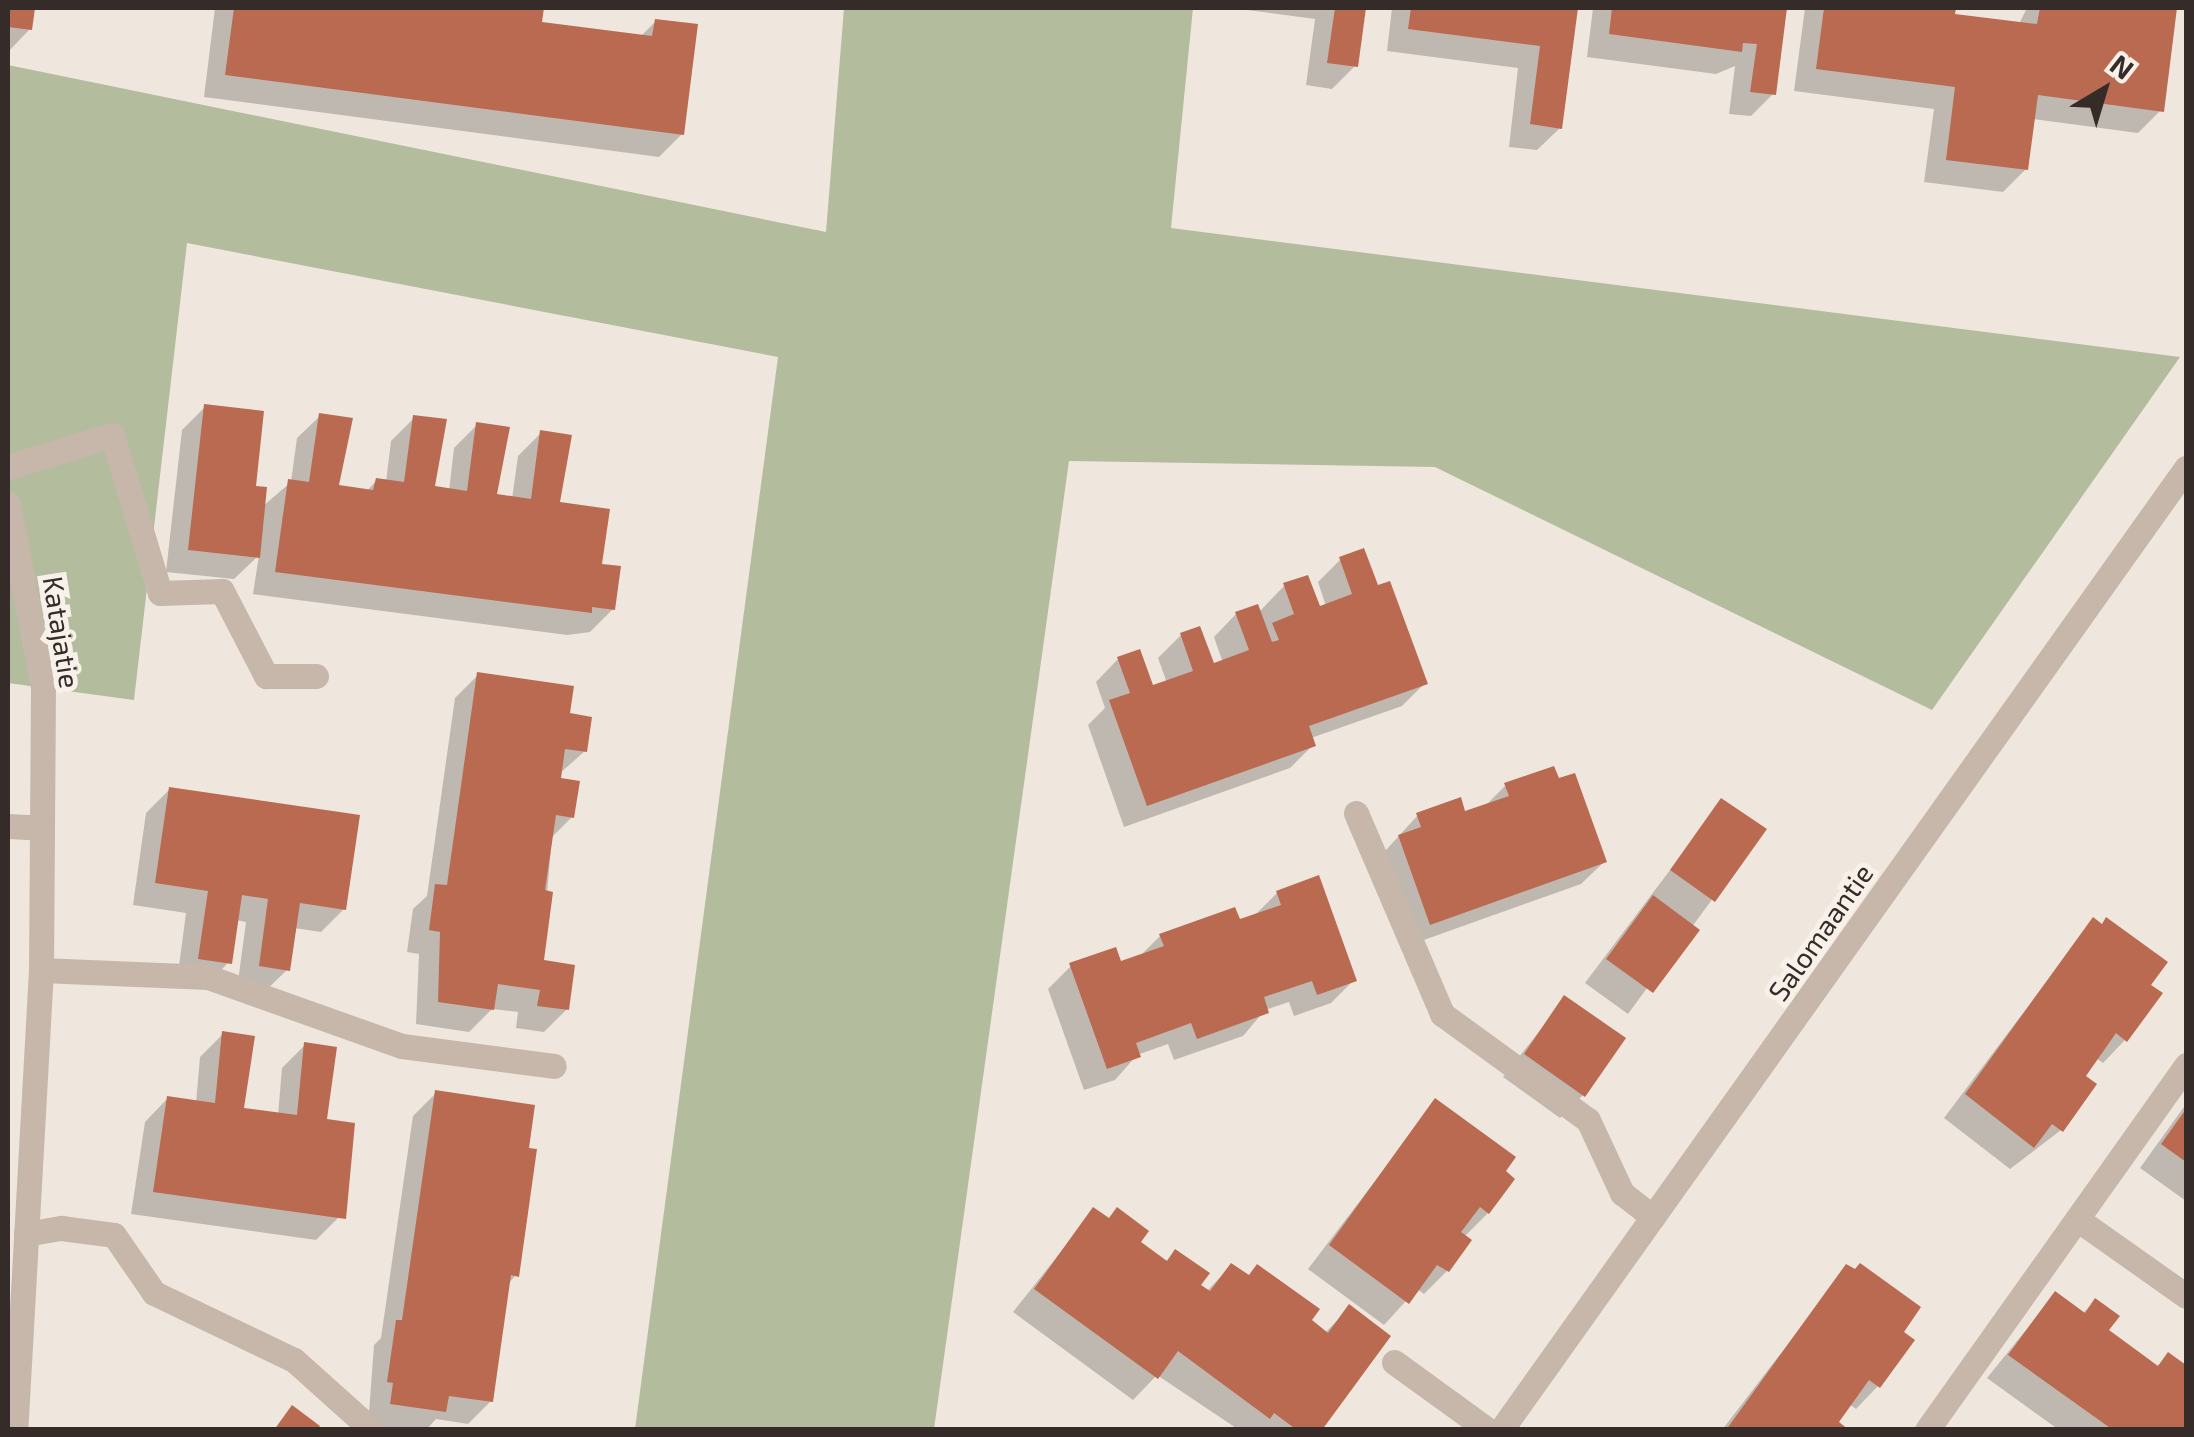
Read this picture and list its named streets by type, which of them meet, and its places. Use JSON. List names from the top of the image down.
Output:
{
  "streets": {
    "street": ["Katajatie", "Salomaantie"]
  },
  "north": "top right"
}
